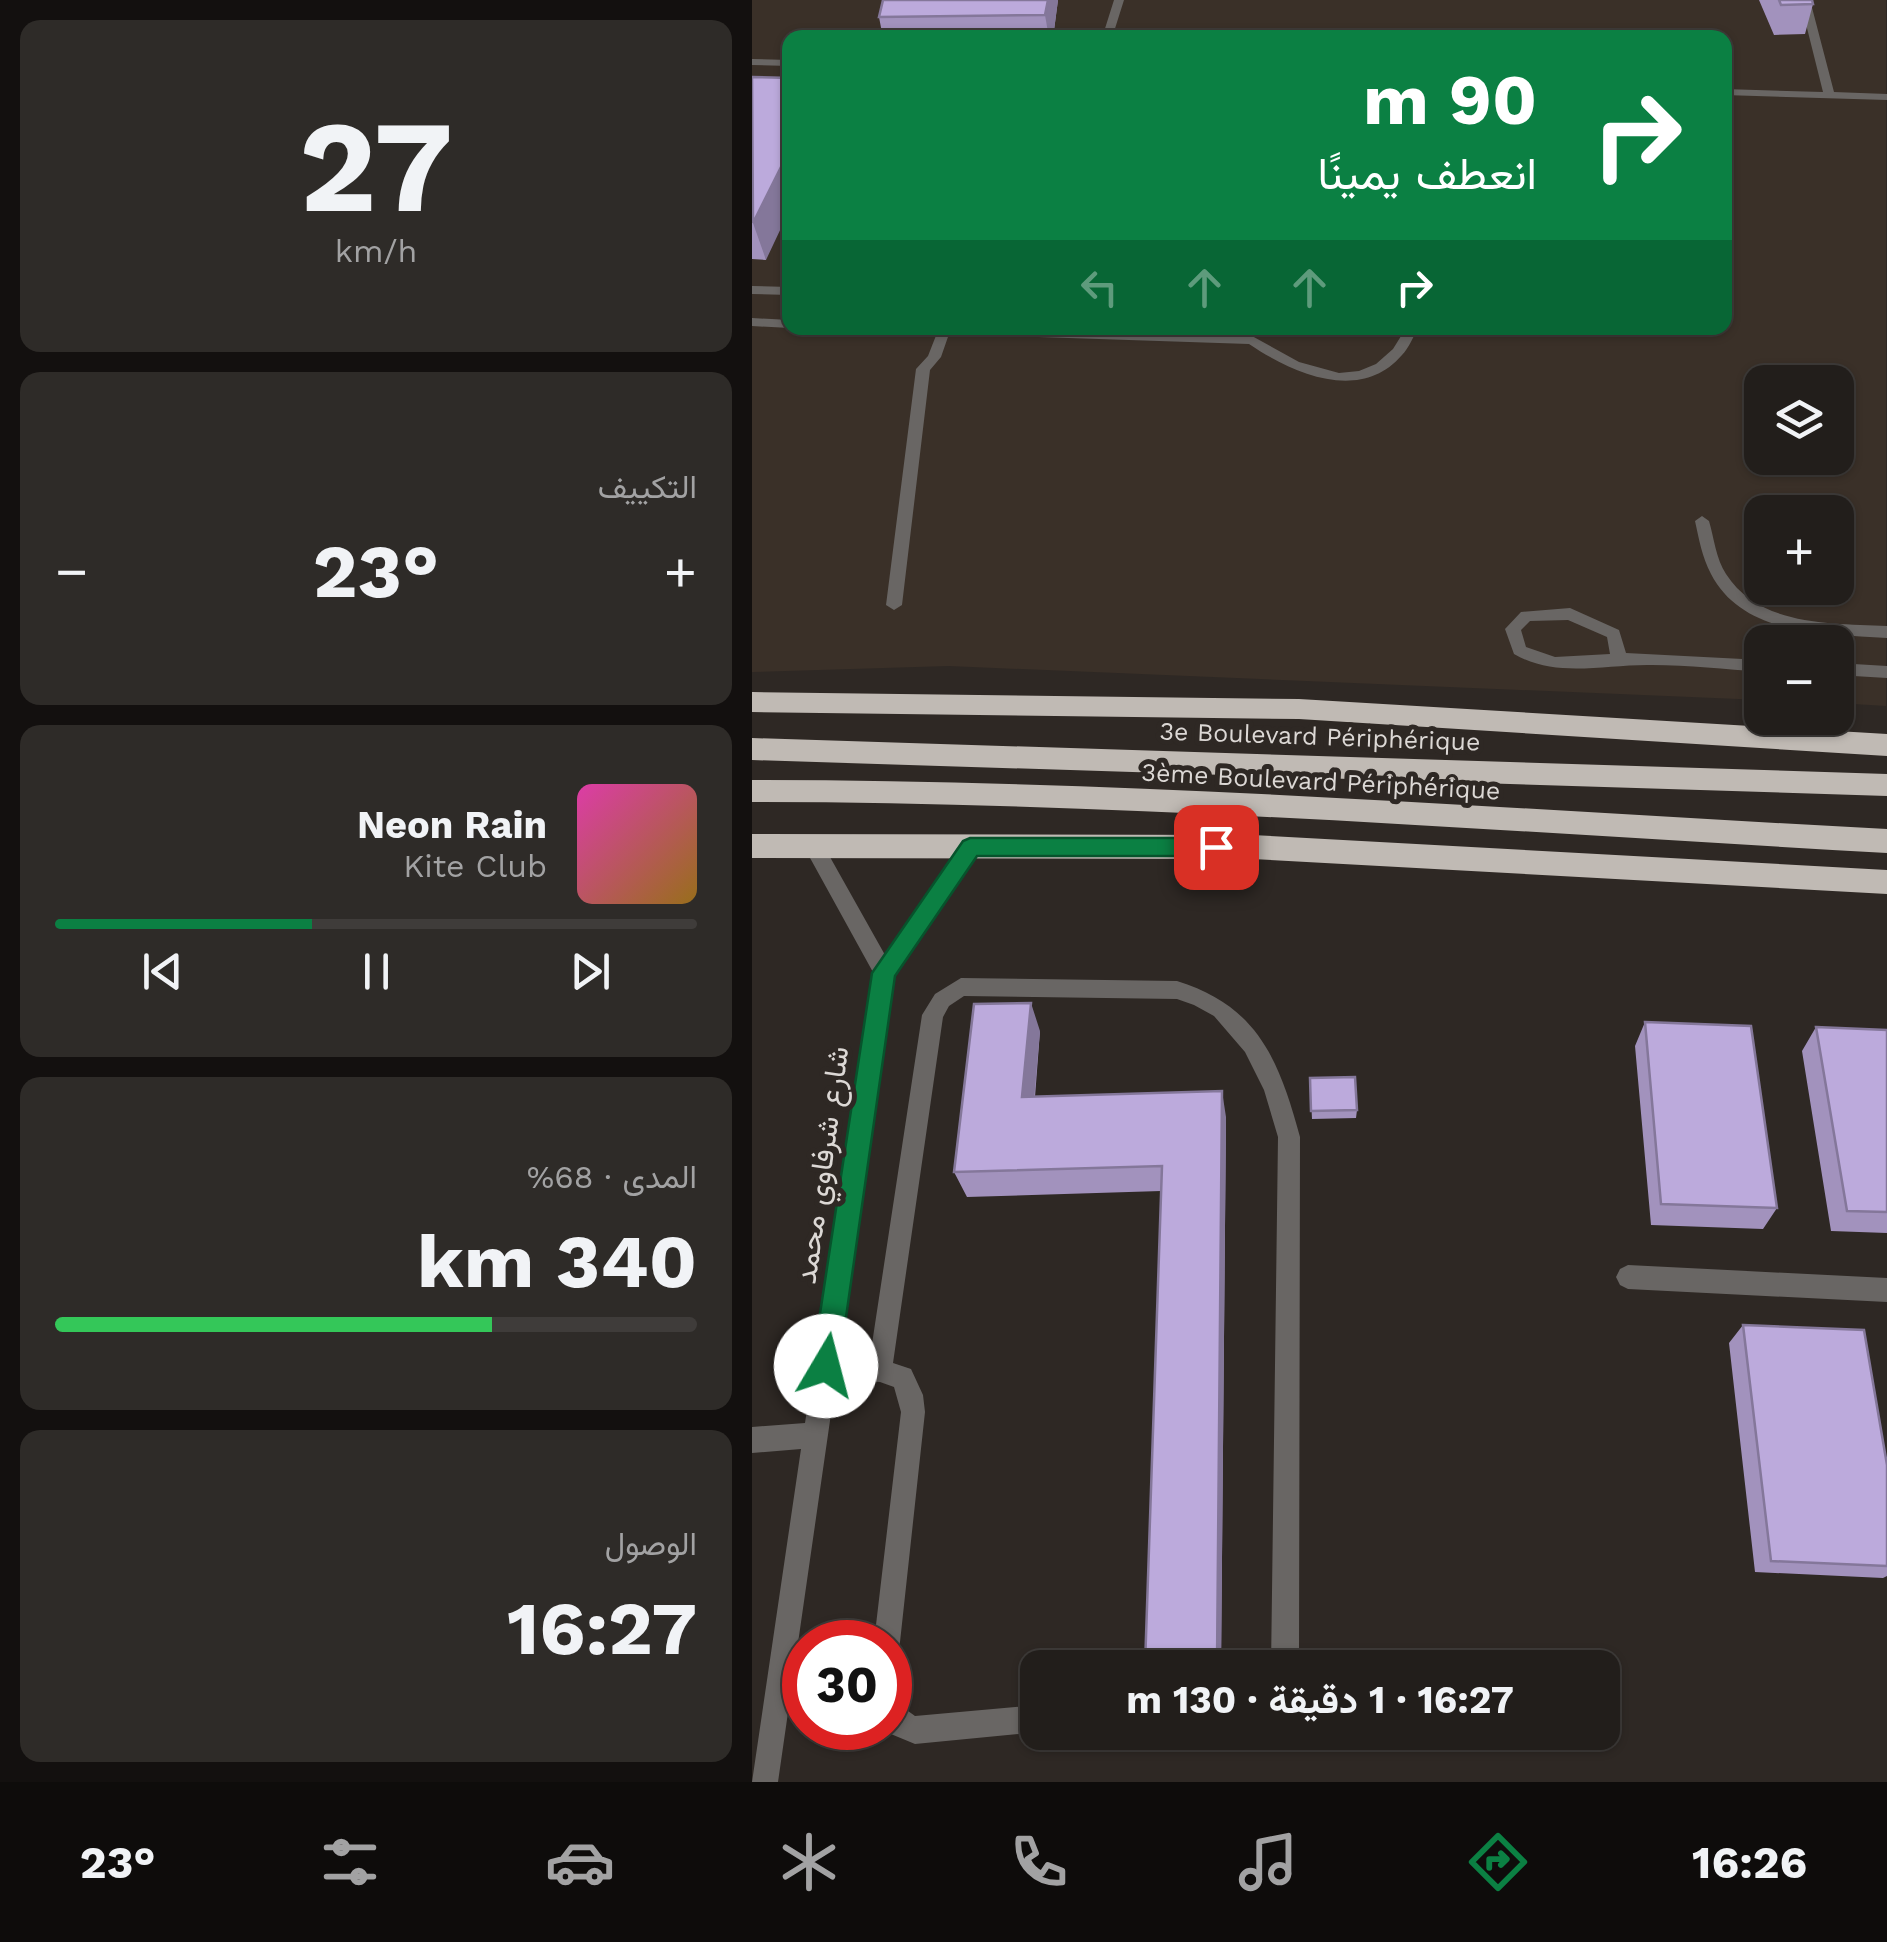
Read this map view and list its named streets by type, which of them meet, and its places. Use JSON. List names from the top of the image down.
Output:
{
  "streets": {
    "highway": ["3e Boulevard Périphérique", "3ème Boulevard Périphérique"],
    "street": ["شارع شرفاوي محمد"]
  },
  "page": {
    "tile": [
      ["27", "km/h"],
      "التكييف",
      ["المدى · 68%", "340 km"],
      ["الوصول", "16:27"]
    ],
    "turn": ["90 m", "انعطف يمينًا"],
    "map_buttons": ["+", "−"],
    "heat": ["−", "23°", "+"],
    "song": ["Neon Rain", "Kite Club"],
    "limit": "30",
    "trip": "16:27 · 1 دقيقة · 130 m",
    "tabs": ["16:26", "23°"]
  }
}
